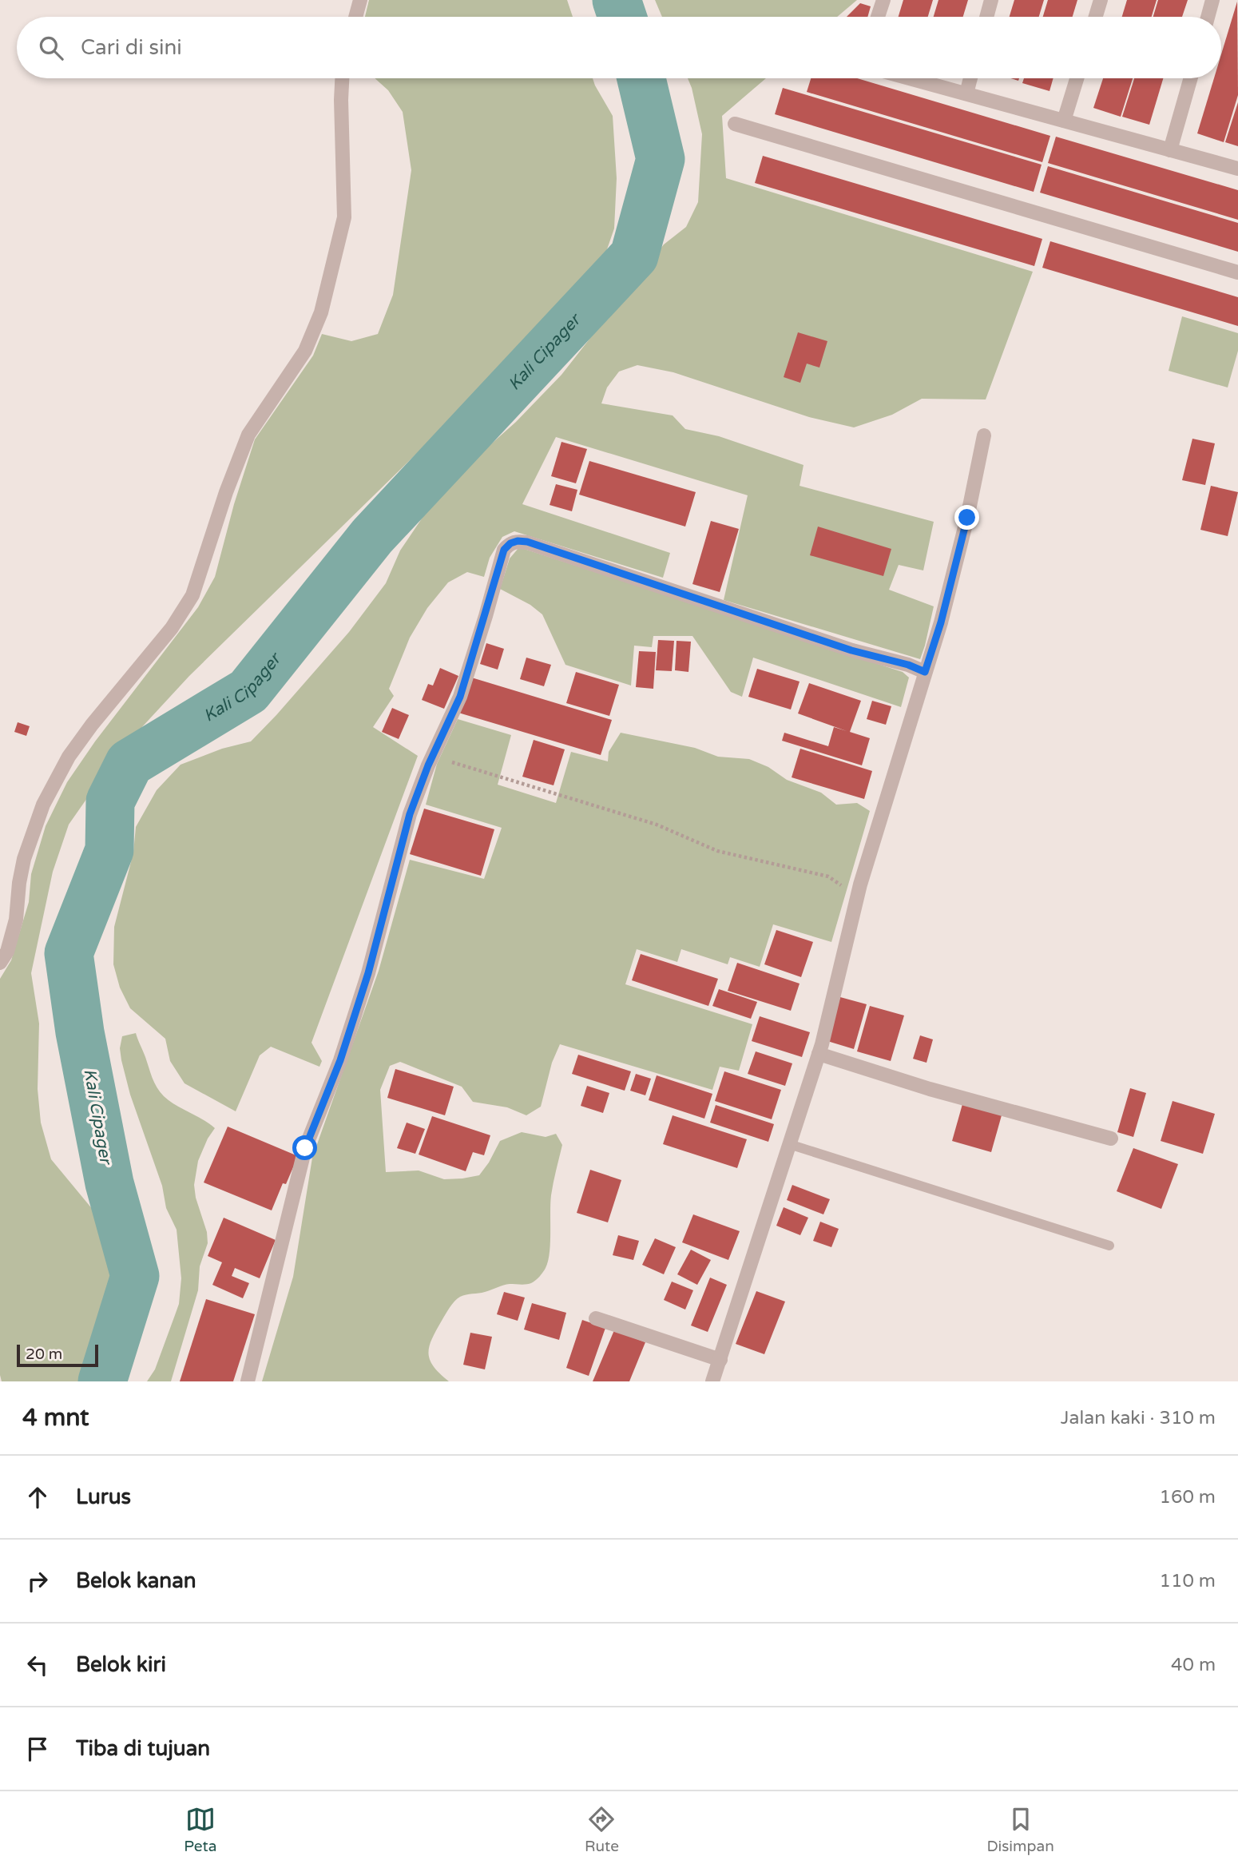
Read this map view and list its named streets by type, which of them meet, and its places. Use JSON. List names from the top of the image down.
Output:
{
  "water": ["Kali Cipager"],
  "scale_bar": "20 m",
  "page": {
    "search": "Cari di sini",
    "scale": "20 m",
    "heading": ["4 mnt", "Jalan kaki · 310 m"],
    "list": [
      ["Lurus", "160 m"],
      ["Belok kanan", "110 m"],
      ["Belok kiri", "40 m"],
      "Tiba di tujuan"
    ],
    "nav": ["Peta", "Rute", "Disimpan"]
  }
}
